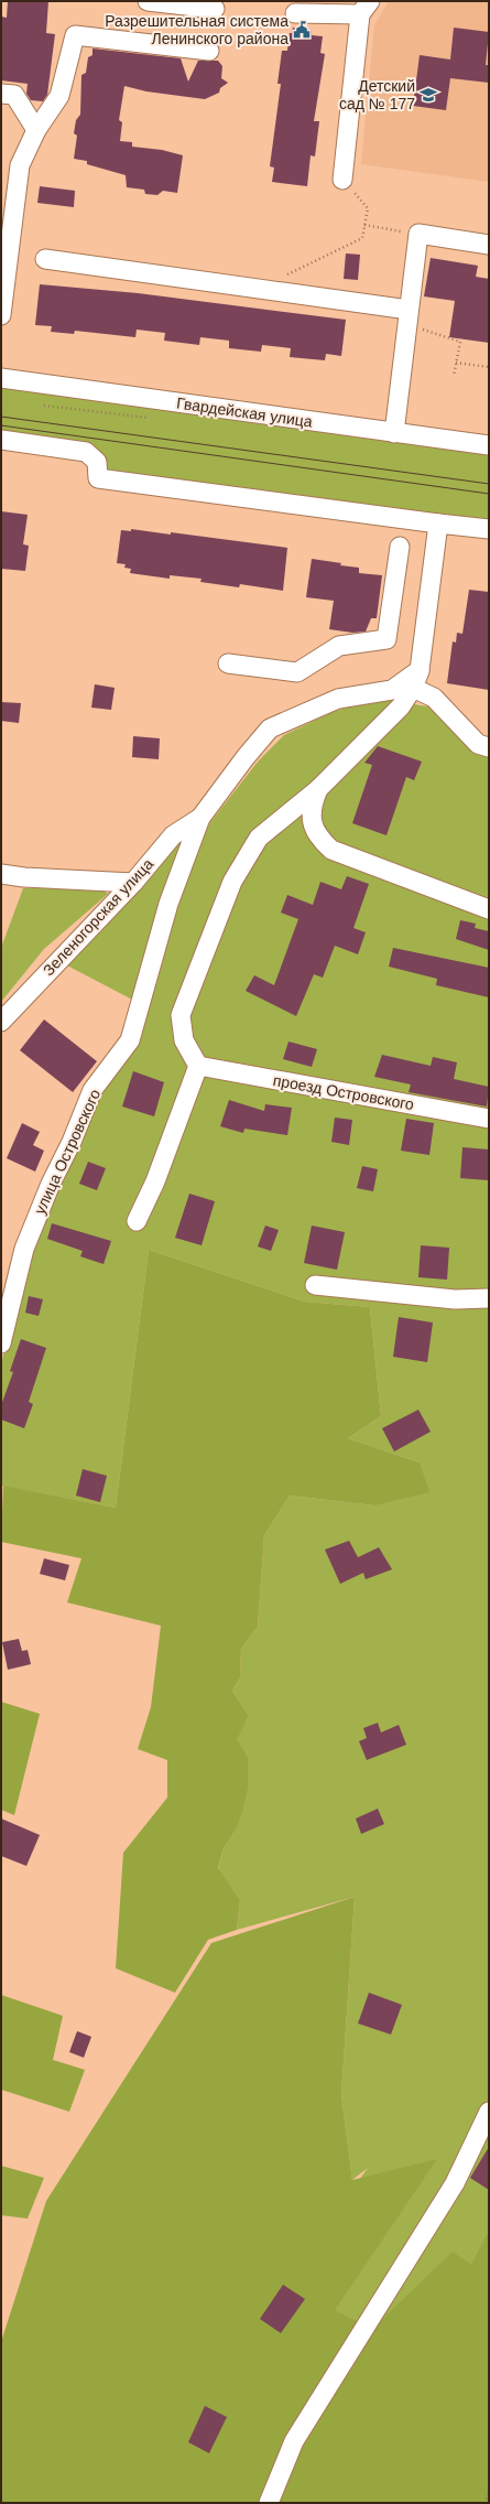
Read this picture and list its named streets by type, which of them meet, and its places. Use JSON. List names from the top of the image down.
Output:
{
  "streets": {
    "street": [
      "Гвардейская улица",
      "Зеленогорская улица",
      "проезд Островского",
      "улица Островского"
    ]
  },
  "crossings": [
    ["Зеленогорская улица", "улица Островского"]
  ],
  "places": {
    "public building": ["Разрешительная система Ленинского района"],
    "school or university": ["Детский сад № 177"]
  }
}
